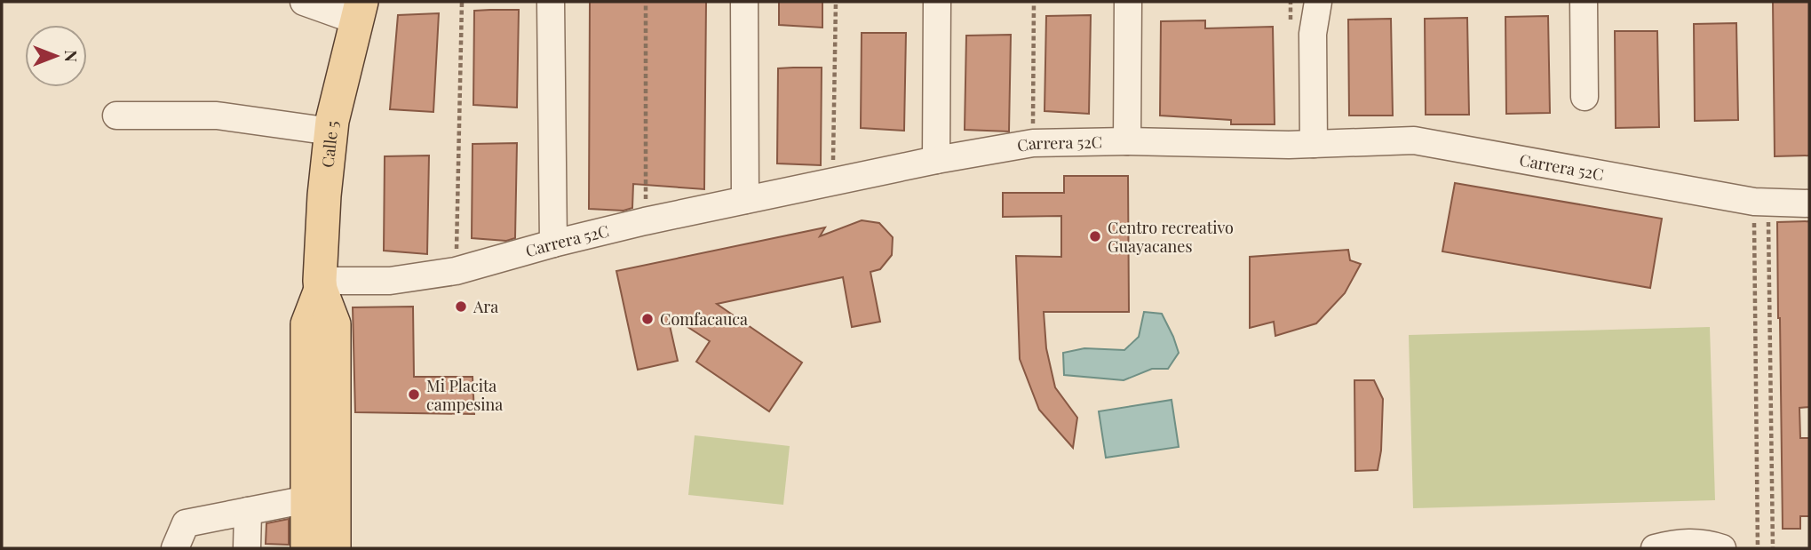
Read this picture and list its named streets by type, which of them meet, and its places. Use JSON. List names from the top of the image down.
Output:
{
  "streets": {
    "main road": ["Calle 5"],
    "street": ["Carrera 52C"]
  },
  "crossings": [
    ["Calle 5", "Carrera 52C"]
  ],
  "places": [
    "Centro recreativo Guayacanes",
    "Ara",
    "Comfacauca",
    "Mi Placita campesina"
  ],
  "north": "right"
}
